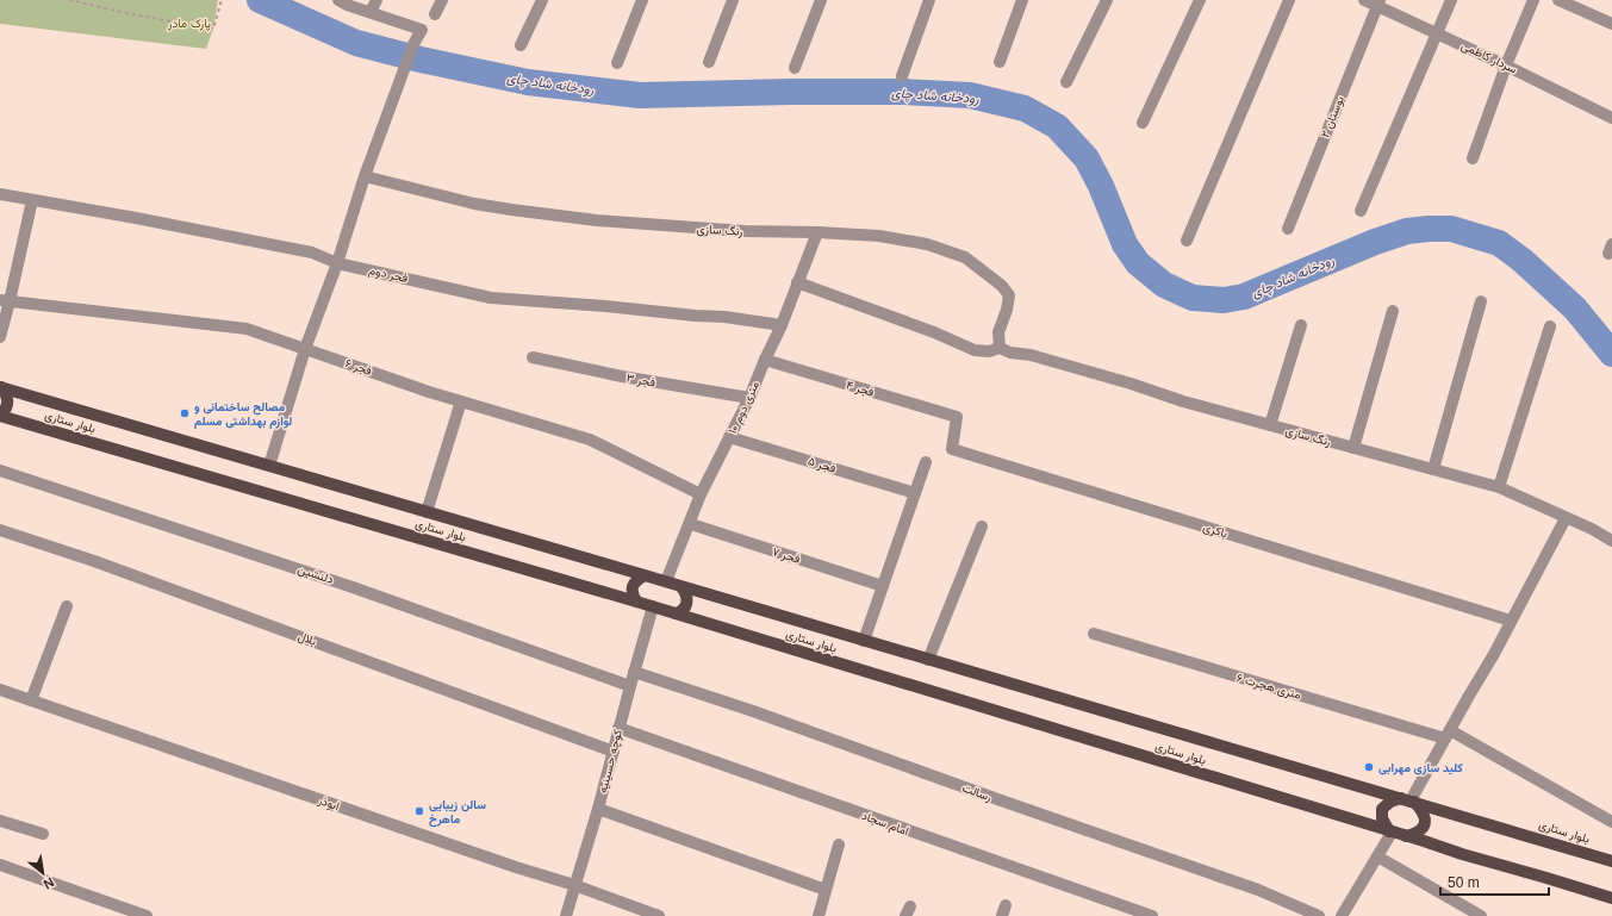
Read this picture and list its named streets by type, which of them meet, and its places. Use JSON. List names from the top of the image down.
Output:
{
  "streets": {
    "main road": ["بلوار ستاری"],
    "street": [
      "سردار کاظمی",
      "بوستان ۲",
      "رنگ سازی",
      "فجر دوم",
      "فجر ۶",
      "فجر ۳",
      "فجر ۴",
      "۱۰ متری دوم",
      "فجر ۵",
      "باکری",
      "فجر ۷",
      "دلنشین",
      "بلال",
      "۶ متری هجرت",
      "کوچه حسینیه",
      "رسالت",
      "ابوذر",
      "امام سجاد"
    ]
  },
  "crossings": [
    ["سردار کاظمی", "بوستان ۲"],
    ["رنگ سازی", "۱۰ متری دوم"],
    ["فجر دوم", "۱۰ متری دوم"],
    ["فجر ۶", "۱۰ متری دوم"],
    ["فجر ۳", "۱۰ متری دوم"],
    ["فجر ۴", "۱۰ متری دوم"],
    ["فجر ۴", "باکری"],
    ["۱۰ متری دوم", "بلوار ستاری"],
    ["۱۰ متری دوم", "فجر ۵"],
    ["۱۰ متری دوم", "فجر ۷"],
    ["بلوار ستاری", "کوچه حسینیه"],
    ["دلنشین", "کوچه حسینیه"],
    ["بلال", "کوچه حسینیه"],
    ["کوچه حسینیه", "رسالت"],
    ["کوچه حسینیه", "ابوذر"],
    ["کوچه حسینیه", "امام سجاد"]
  ],
  "water": ["رودخانه شاد چای"],
  "parks": ["پارک مادر"],
  "places": ["مصالح ساختمانی و لوازم بهداشتی مسلم", "کلید سازی مهرابی", "سالن زیبایی ماهرخ"],
  "scale_bar": "50 m",
  "north": "bottom right"
}
